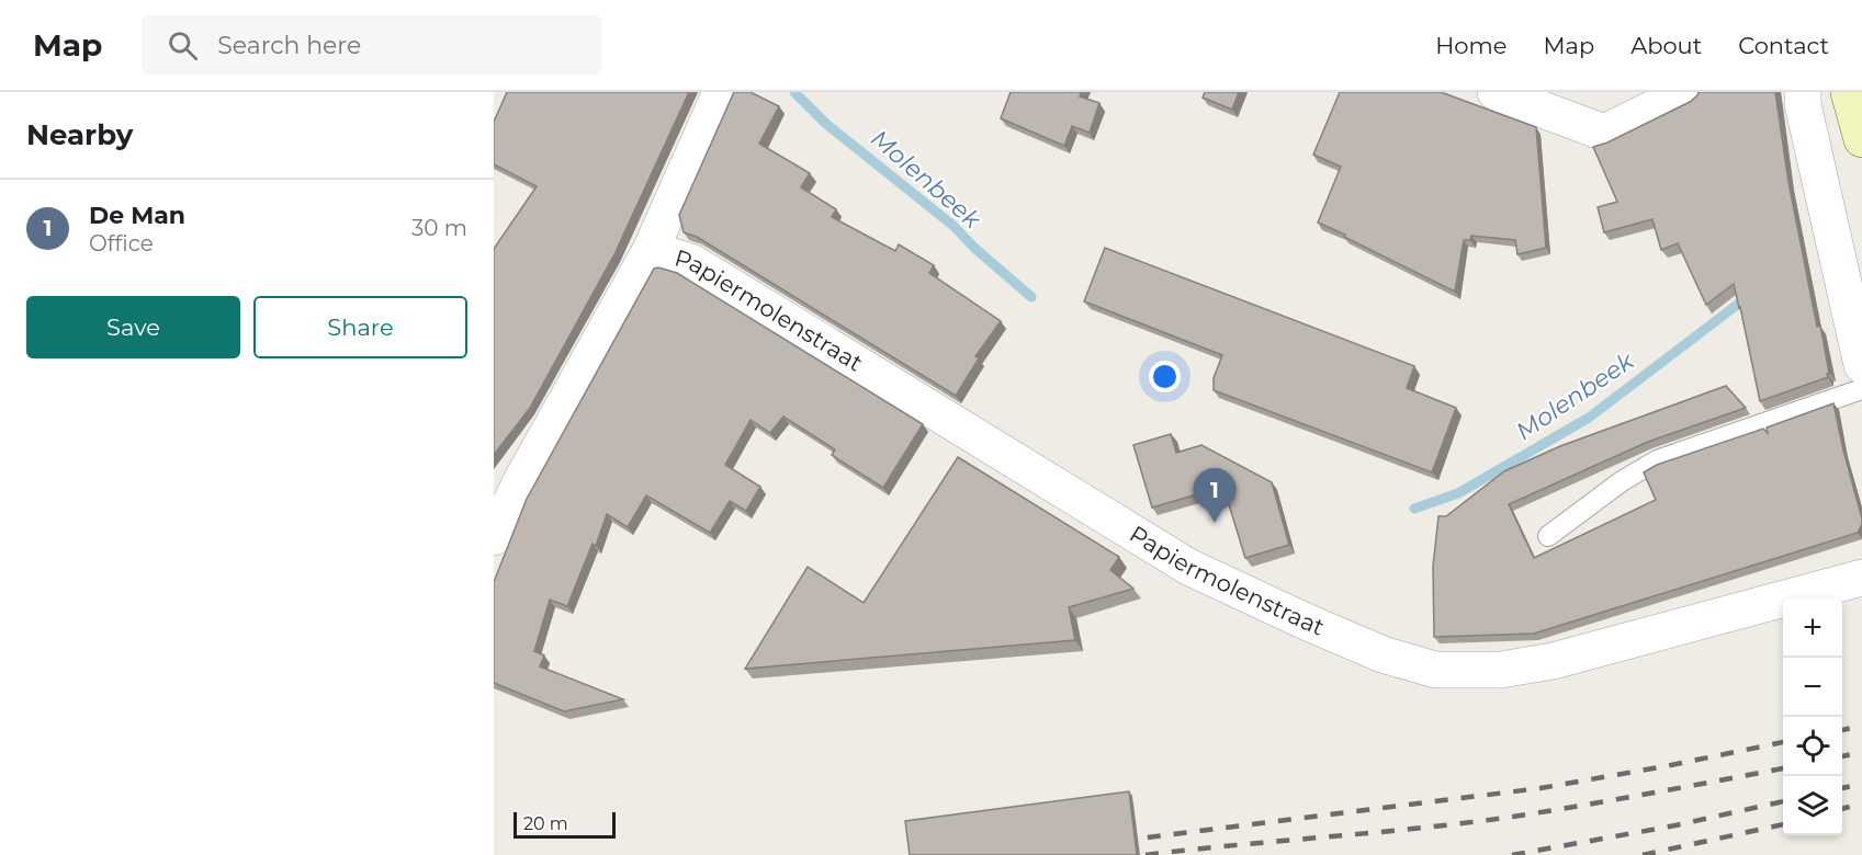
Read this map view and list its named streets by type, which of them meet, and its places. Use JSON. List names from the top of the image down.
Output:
{
  "streets": {
    "street": ["Papiermolenstraat"]
  },
  "water": ["Molenbeek"],
  "scale_bar": "20 m",
  "page": {
    "header": "Map",
    "search": "Search here",
    "nav": [
      "Home",
      "Map",
      "About",
      "Contact"
    ],
    "heading": "Nearby",
    "list": [
      {
        "mark": "1",
        "name": "De Man",
        "note": "Office",
        "value": "30 m"
      }
    ],
    "buttons": ["Save", "Share"],
    "pins": "1",
    "map_buttons": ["+", "−"],
    "scale": "20 m"
  }
}
